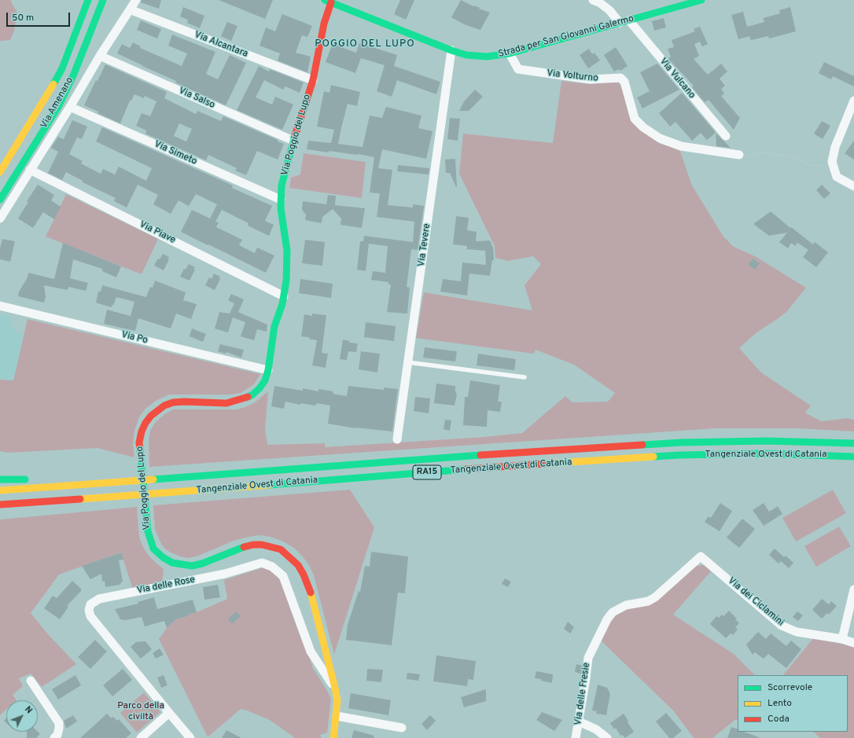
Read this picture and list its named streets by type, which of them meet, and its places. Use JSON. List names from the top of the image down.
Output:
{
  "streets": {
    "main road": [
      "Strada per San Giovanni Galermo",
      "Via Amenano",
      "Via Poggio del Lupo",
      "Tangenziale Ovest di Catania",
      "RA15"
    ],
    "street": [
      "Via Alcantara",
      "Via Volturno",
      "Via Vulcano",
      "Via Salso",
      "Via Simeto",
      "Via Piave",
      "Via Tevere",
      "Via Po",
      "Via delle Rose",
      "Via dei Ciclamini",
      "Via delle Fresie"
    ]
  },
  "crossings": [
    ["Strada per San Giovanni Galermo", "Via Volturno"],
    ["Strada per San Giovanni Galermo", "Via Vulcano"],
    ["Strada per San Giovanni Galermo", "Via Poggio del Lupo"],
    ["Strada per San Giovanni Galermo", "Via Tevere"],
    ["Via Alcantara", "Via Poggio del Lupo"],
    ["Via Salso", "Via Poggio del Lupo"],
    ["Via Poggio del Lupo", "Via Simeto"],
    ["Via Poggio del Lupo", "Via Piave"],
    ["Via Poggio del Lupo", "Via Po"],
    ["Via Poggio del Lupo", "Via delle Rose"],
    ["Via dei Ciclamini", "Via delle Fresie"]
  ],
  "districts": ["POGGIO DEL LUPO"],
  "parks": ["Parco della civiltà"],
  "legend": ["Scorrevole", "Lento", "Coda"],
  "scale_bar": "50 m",
  "north": "top right"
}
